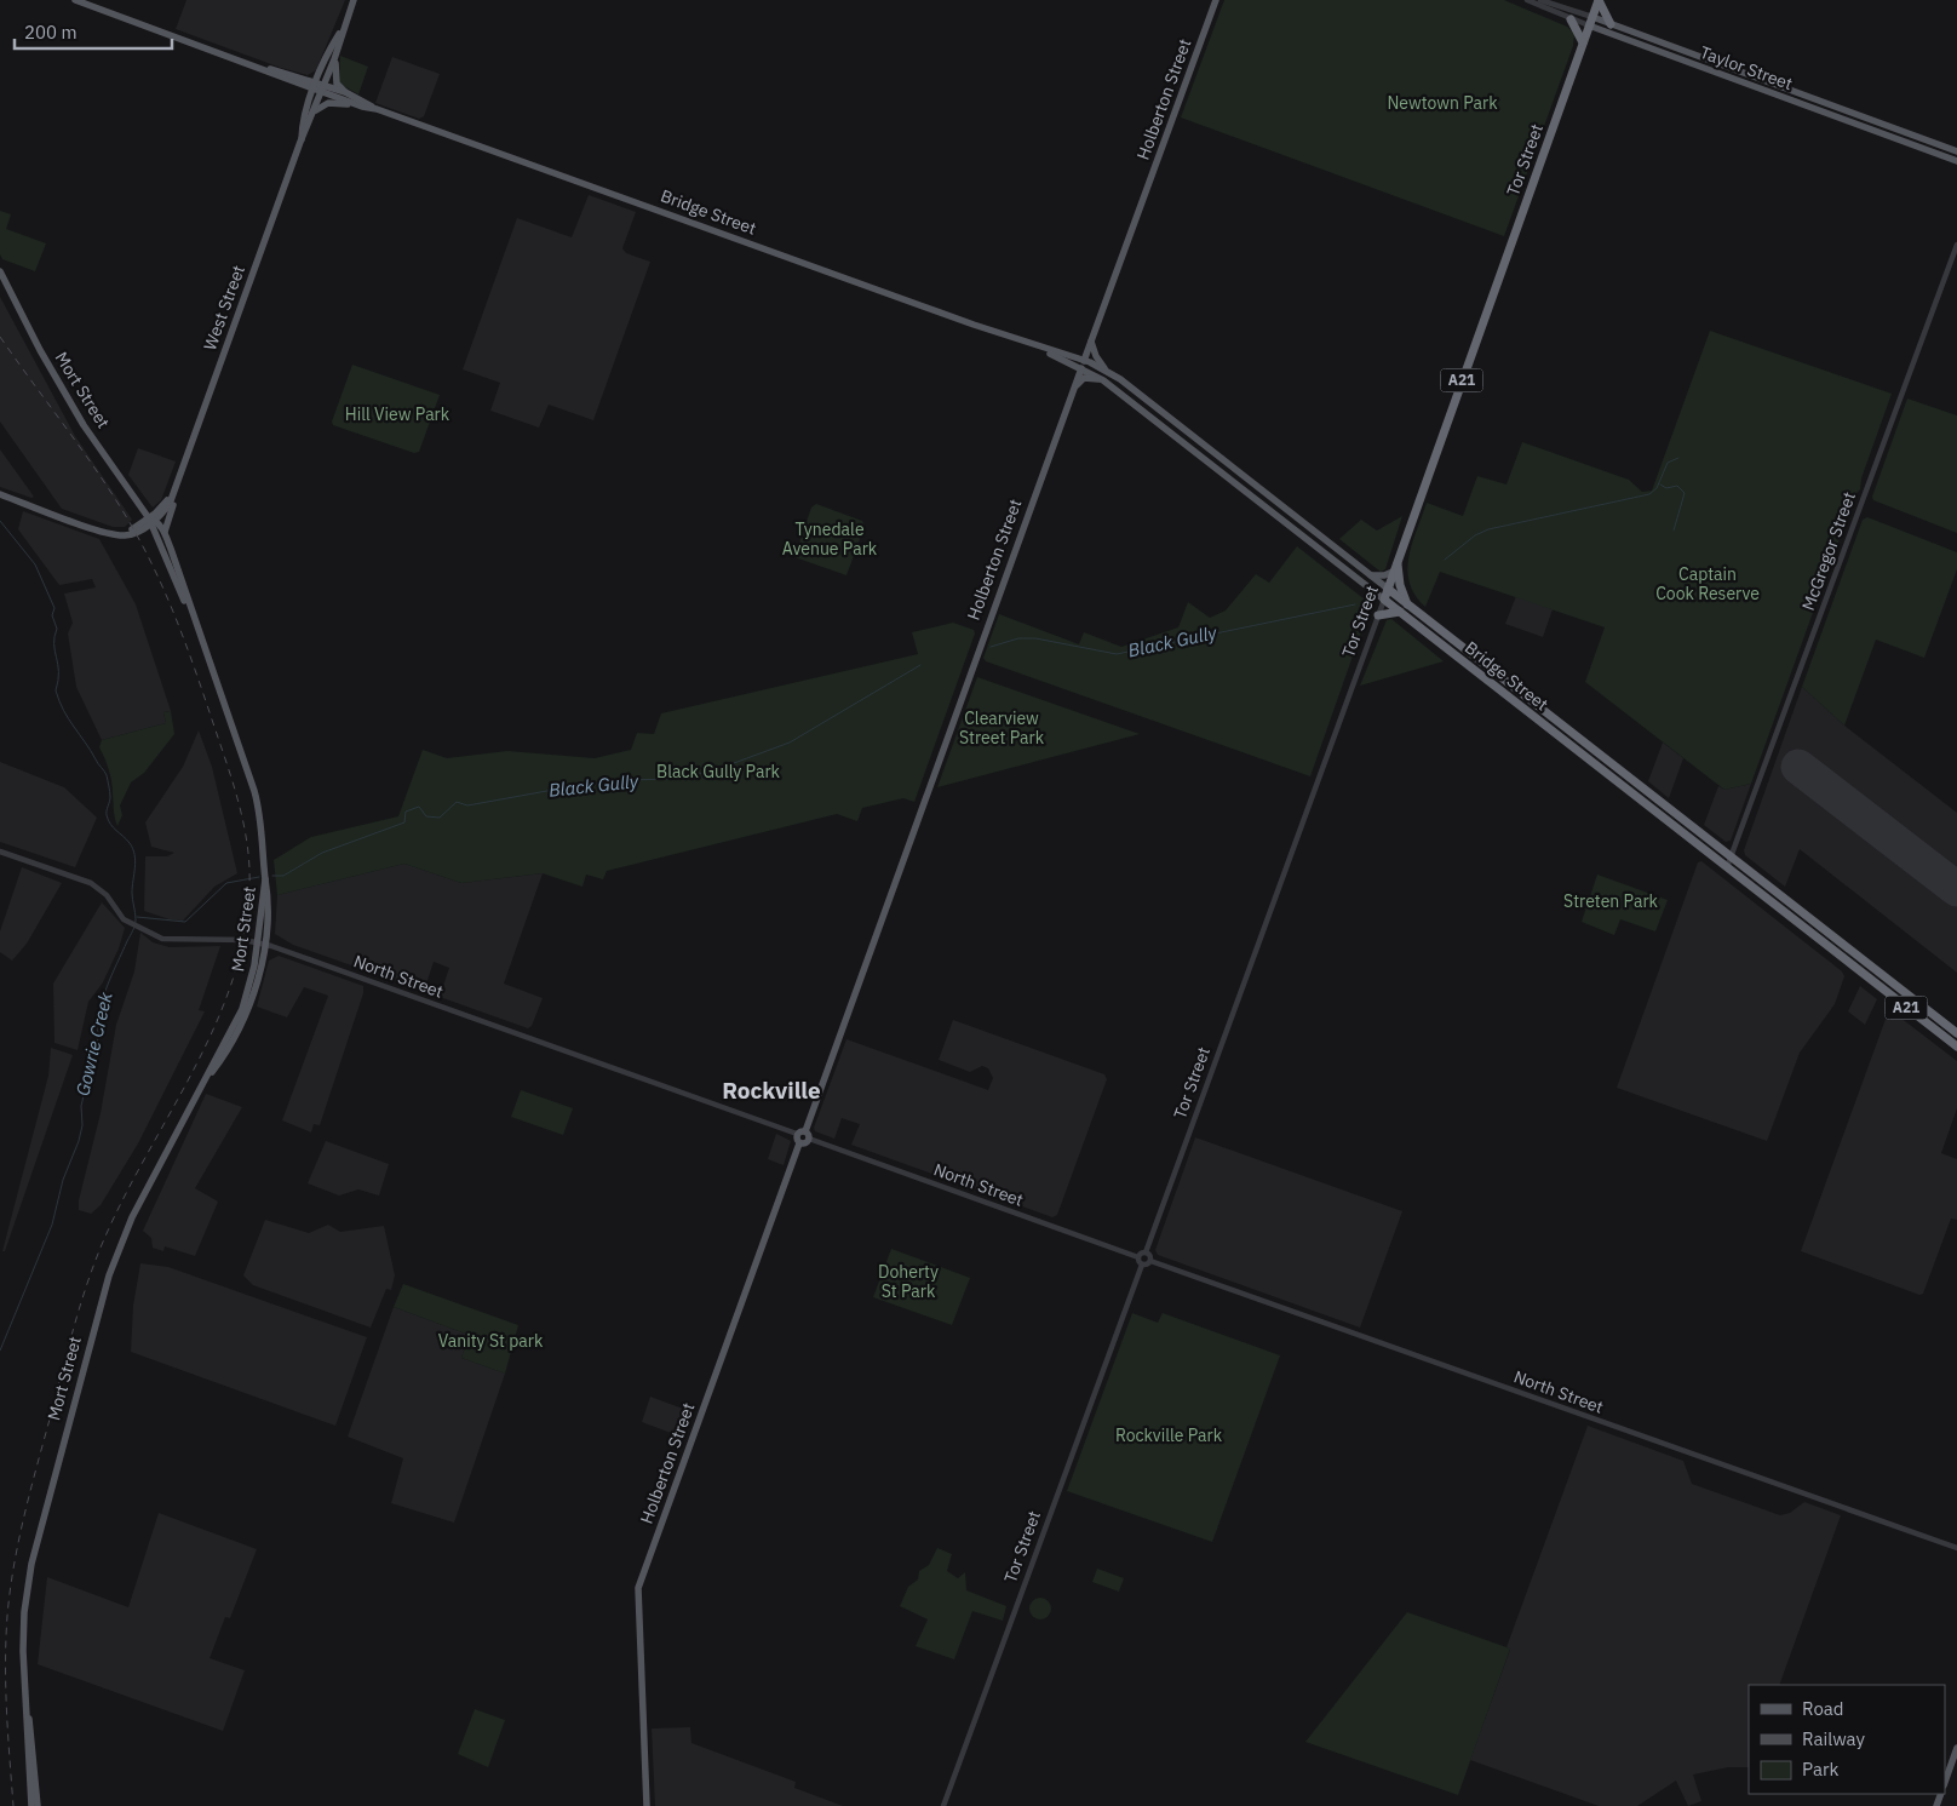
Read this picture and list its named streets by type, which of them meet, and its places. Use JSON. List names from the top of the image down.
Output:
{
  "streets": {
    "highway": ["Tor Street", "Bridge Street", "A21"],
    "main road": [
      "Taylor Street",
      "Holberton Street",
      "West Street",
      "Mort Street"
    ],
    "street": ["McGregor Street", "North Street"]
  },
  "crossings": [
    ["Taylor Street", "Tor Street"],
    ["Holberton Street", "Bridge Street"],
    ["Holberton Street", "North Street"],
    ["Tor Street", "Bridge Street"],
    ["Tor Street", "A21"],
    ["Bridge Street", "West Street"],
    ["Bridge Street", "A21"],
    ["Bridge Street", "McGregor Street"],
    ["West Street", "Mort Street"],
    ["Mort Street", "North Street"]
  ],
  "districts": ["Rockville"],
  "water": ["Black Gully", "Gowrie Creek"],
  "parks": [
    "Newtown Park",
    "Hill View Park",
    "Tynedale Avenue Park",
    "Captain Cook Reserve",
    "Clearview Street Park",
    "Black Gully Park",
    "Streten Park",
    "Doherty St Park",
    "Vanity St park",
    "Rockville Park"
  ],
  "legend": ["Road", "Railway", "Park"],
  "scale_bar": "200 m"
}
